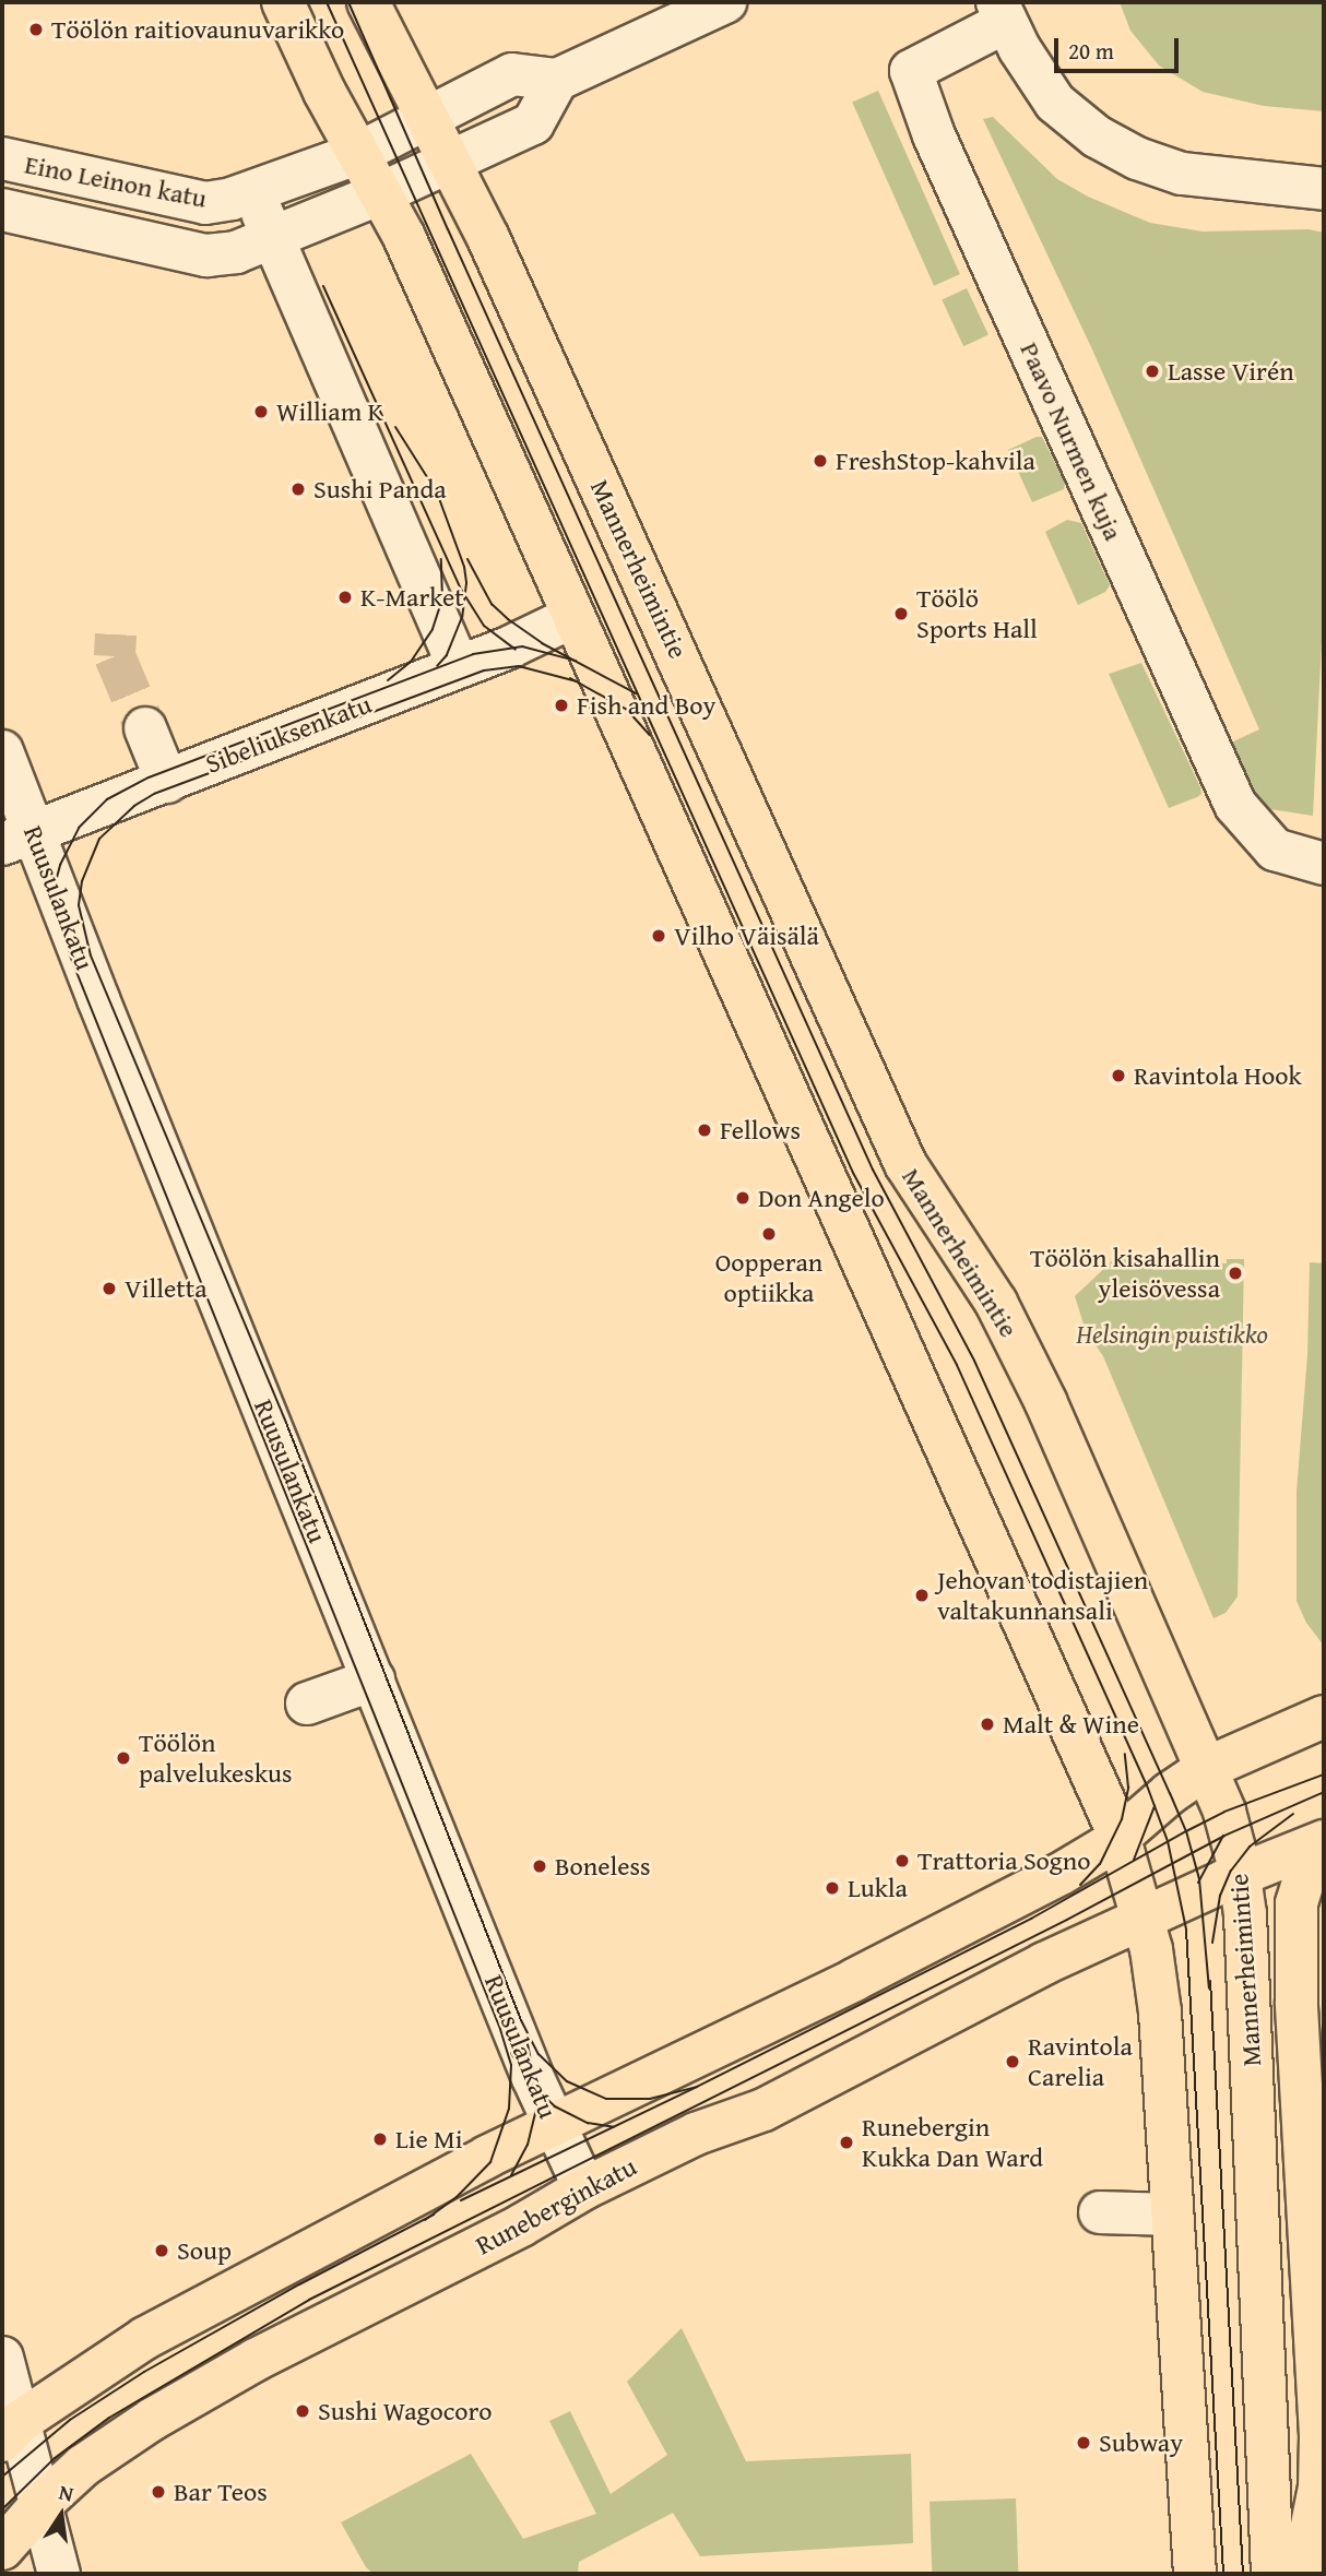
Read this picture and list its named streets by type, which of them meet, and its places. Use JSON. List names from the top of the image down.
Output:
{
  "streets": {
    "main road": ["Mannerheimintie", "Runeberginkatu"],
    "street": [
      "Eino Leinon katu",
      "Paavo Nurmen kuja",
      "Sibeliuksenkatu",
      "Ruusulankatu"
    ]
  },
  "crossings": [
    ["Eino Leinon katu", "Mannerheimintie"],
    ["Mannerheimintie", "Runeberginkatu"],
    ["Sibeliuksenkatu", "Ruusulankatu"],
    ["Ruusulankatu", "Runeberginkatu"]
  ],
  "parks": ["Helsingin puistikko"],
  "places": [
    "Töölön raitiovaunuvarikko",
    "Lasse Virén",
    "William K",
    "FreshStop-kahvila",
    "Sushi Panda",
    "K-Market",
    "Töölö Sports Hall",
    "Fish and Boy",
    "Vilho Väisälä",
    "Ravintola Hook",
    "Fellows",
    "Don Angelo",
    "Oopperan optiikka",
    "Töölön kisahallin yleisövessa",
    "Villetta",
    "Jehovan todistajien valtakunnansali",
    "Malt & Wine",
    "Töölön palvelukeskus",
    "Trattoria Sogno",
    "Boneless",
    "Lukla",
    "Ravintola Carelia",
    "Lie Mi",
    "Runebergin Kukka Dan Ward",
    "Soup",
    "Sushi Wagocoro",
    "Subway",
    "Bar Teos"
  ],
  "scale_bar": "20 m",
  "north": "top"
}
